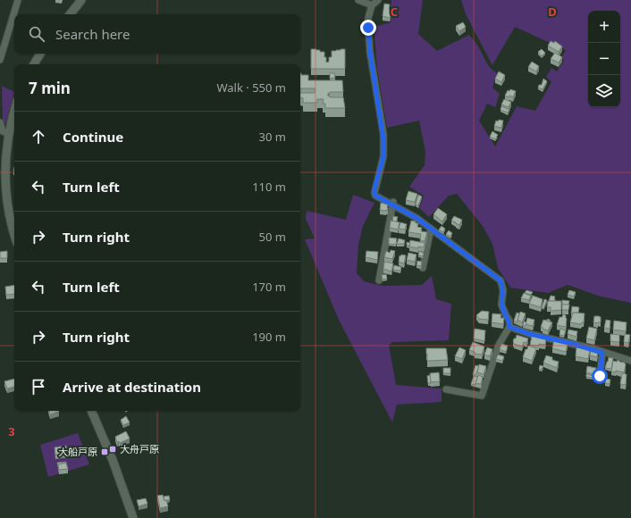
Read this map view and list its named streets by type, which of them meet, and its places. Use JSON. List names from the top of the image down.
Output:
{
  "places": {
    "transit": ["大舟戸原", "大船戸原"]
  },
  "page": {
    "map_buttons": ["+", "−"],
    "search": "Search here",
    "heading": ["7 min", "Walk · 550 m"],
    "list": [
      ["Continue", "30 m"],
      ["Turn left", "110 m"],
      ["Turn right", "50 m"],
      ["Turn left", "170 m"],
      ["Turn right", "190 m"],
      "Arrive at destination"
    ]
  },
  "grid": {
    "columns": ["C", "D"],
    "rows": ["3"]
  }
}
